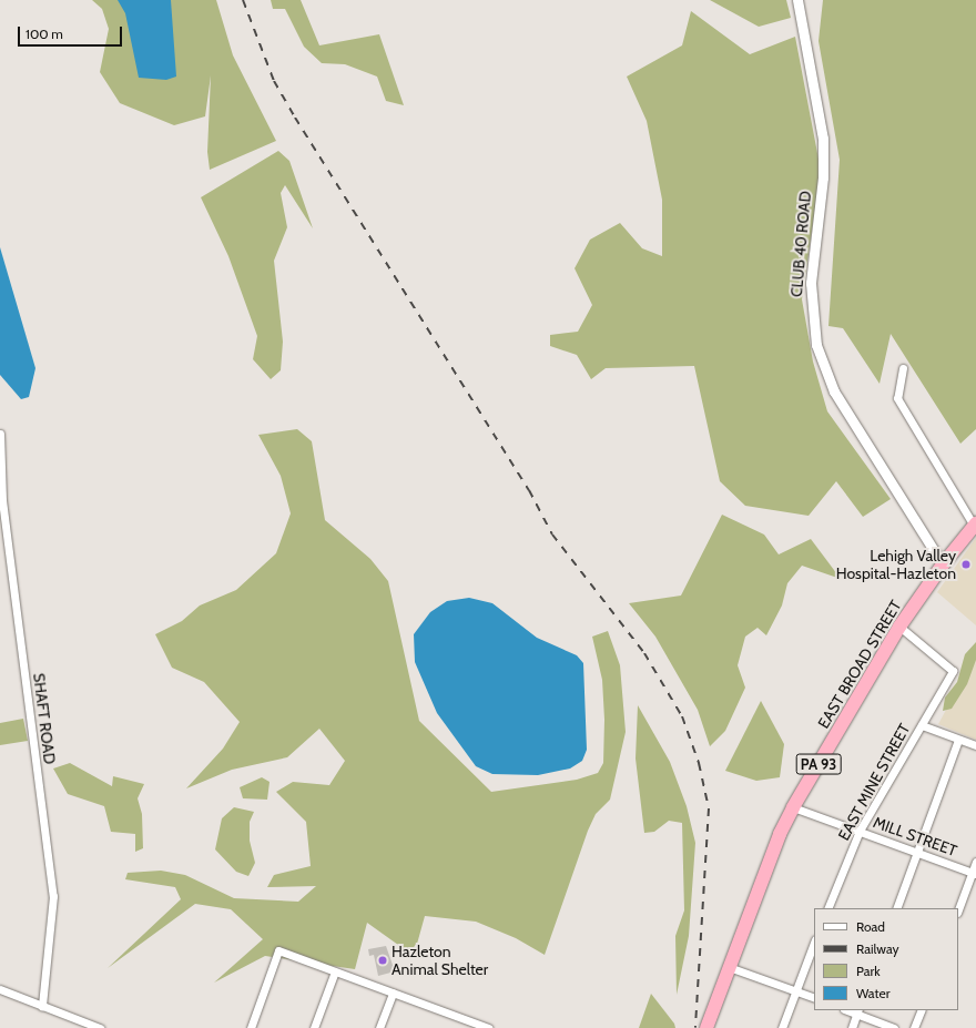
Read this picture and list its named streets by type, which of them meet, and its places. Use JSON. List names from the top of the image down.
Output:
{
  "streets": {
    "highway": ["EAST BROAD STREET", "PA 93"],
    "street": [
      "CLUB 40 ROAD",
      "SHAFT ROAD",
      "EAST MINE STREET",
      "MILL STREET"
    ]
  },
  "crossings": [
    ["CLUB 40 ROAD", "EAST BROAD STREET"],
    ["EAST BROAD STREET", "EAST MINE STREET"],
    ["EAST BROAD STREET", "MILL STREET"],
    ["EAST MINE STREET", "MILL STREET"]
  ],
  "places": ["Lehigh Valley Hospital-Hazleton", "Hazleton Animal Shelter"],
  "legend": [
    "Road",
    "Railway",
    "Park",
    "Water"
  ],
  "scale_bar": "100 m"
}
